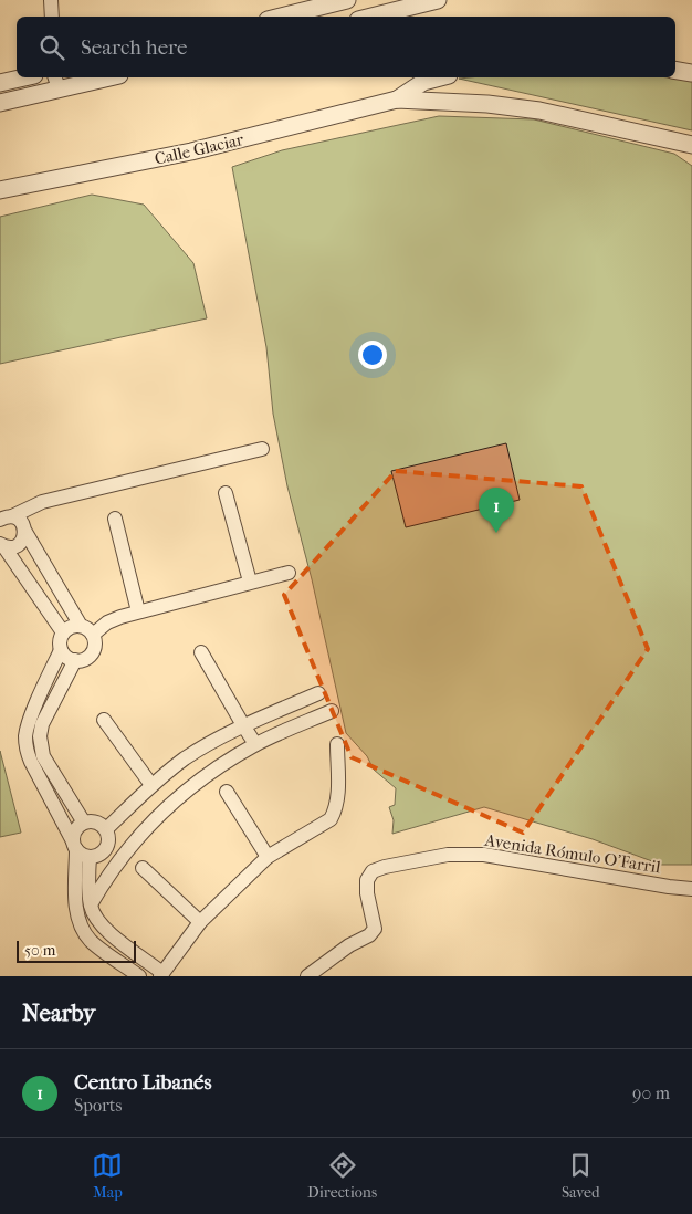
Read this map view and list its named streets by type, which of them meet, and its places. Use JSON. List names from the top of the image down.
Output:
{
  "streets": {
    "street": ["Calle Glaciar", "Avenida Rómulo O'Farril"]
  },
  "scale_bar": "50 m",
  "page": {
    "search": "Search here",
    "pins": "1",
    "scale": "50 m",
    "heading": "Nearby",
    "list": [
      {
        "mark": "1",
        "name": "Centro Libanés",
        "note": "Sports",
        "value": "90 m"
      }
    ],
    "nav": ["Map", "Directions", "Saved"]
  }
}
